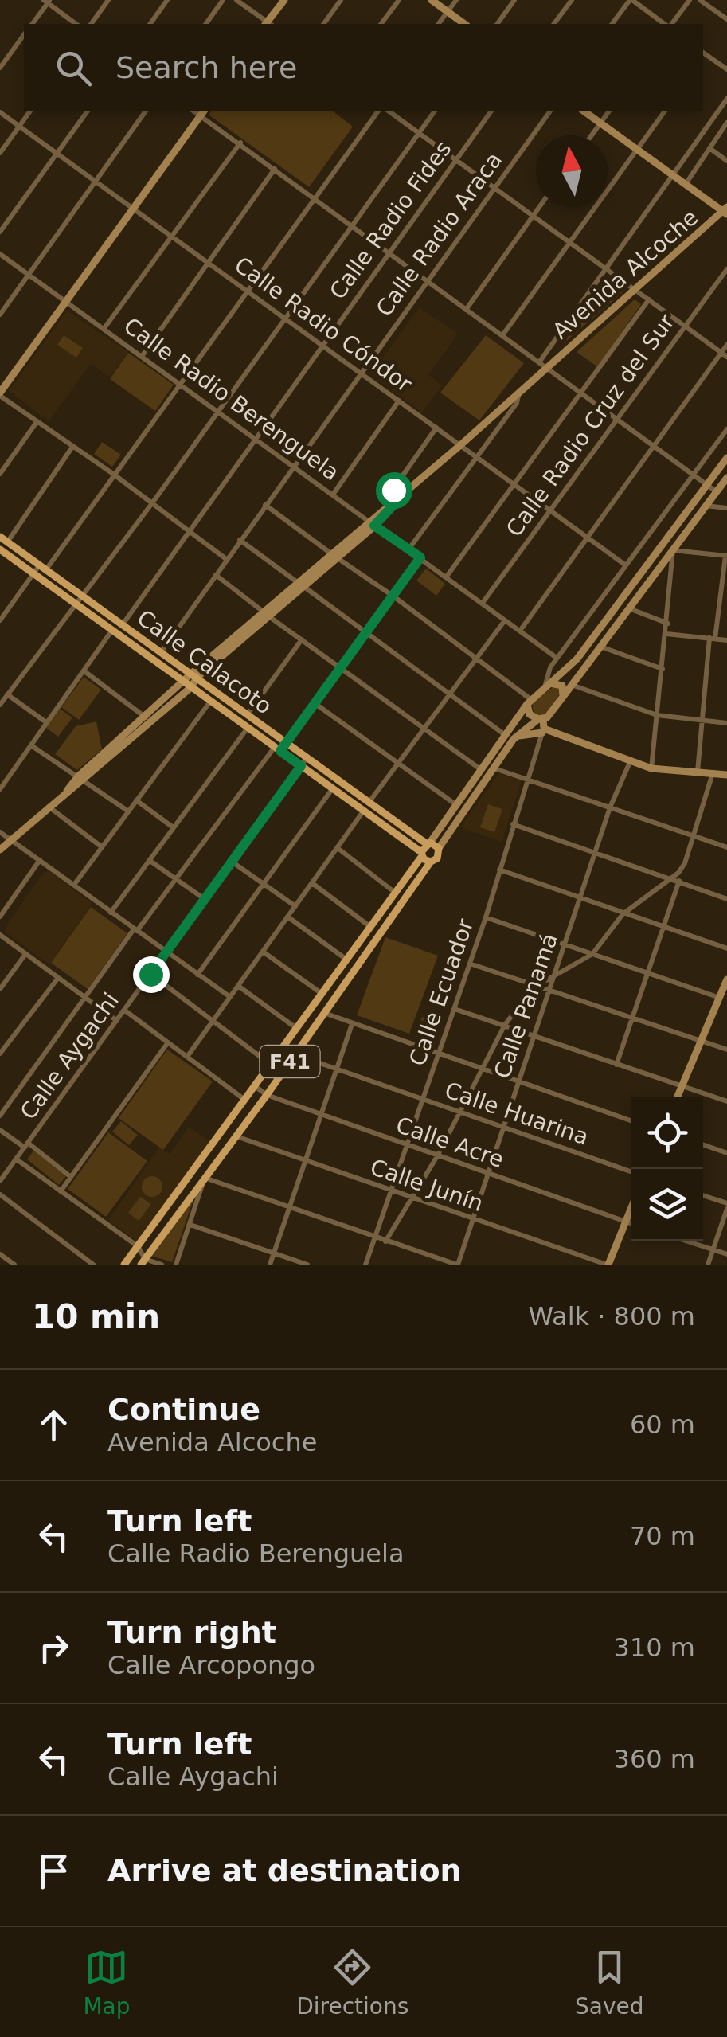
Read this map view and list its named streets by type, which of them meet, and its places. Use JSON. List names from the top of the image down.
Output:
{
  "streets": {
    "main road": ["Calle Calacoto", "F41"],
    "street": [
      "Calle Radio Fides",
      "Calle Radio Araca",
      "Avenida Alcoche",
      "Calle Radio Cóndor",
      "Calle Radio Berenguela",
      "Calle Radio Cruz del Sur",
      "Calle Ecuador",
      "Calle Panamá",
      "Calle Aygachi",
      "Calle Huarina",
      "Calle Acre",
      "Calle Junín"
    ]
  },
  "crossings": [
    ["Calle Radio Fides", "Calle Radio Cóndor"],
    ["Calle Radio Fides", "Calle Radio Berenguela"],
    ["Calle Radio Fides", "Calle Calacoto"],
    ["Calle Radio Araca", "Calle Radio Cóndor"],
    ["Calle Radio Araca", "Calle Radio Berenguela"],
    ["Calle Radio Araca", "Calle Calacoto"],
    ["Calle Radio Cóndor", "Calle Radio Cruz del Sur"],
    ["Calle Radio Berenguela", "Calle Radio Cruz del Sur"],
    ["Calle Calacoto", "Calle Aygachi"],
    ["Calle Calacoto", "F41"],
    ["Calle Ecuador", "Calle Huarina"],
    ["Calle Ecuador", "Calle Acre"],
    ["Calle Ecuador", "Calle Junín"],
    ["Calle Panamá", "Calle Huarina"],
    ["Calle Panamá", "Calle Acre"],
    ["Calle Panamá", "Calle Junín"],
    ["F41", "Calle Huarina"],
    ["F41", "Calle Acre"],
    ["F41", "Calle Junín"]
  ],
  "north": "top",
  "page": {
    "search": "Search here",
    "heading": ["10 min", "Walk · 800 m"],
    "list": [
      ["Continue", "Avenida Alcoche", "60 m"],
      ["Turn left", "Calle Radio Berenguela", "70 m"],
      ["Turn right", "Calle Arcopongo", "310 m"],
      ["Turn left", "Calle Aygachi", "360 m"],
      "Arrive at destination"
    ],
    "nav": ["Map", "Directions", "Saved"]
  }
}
